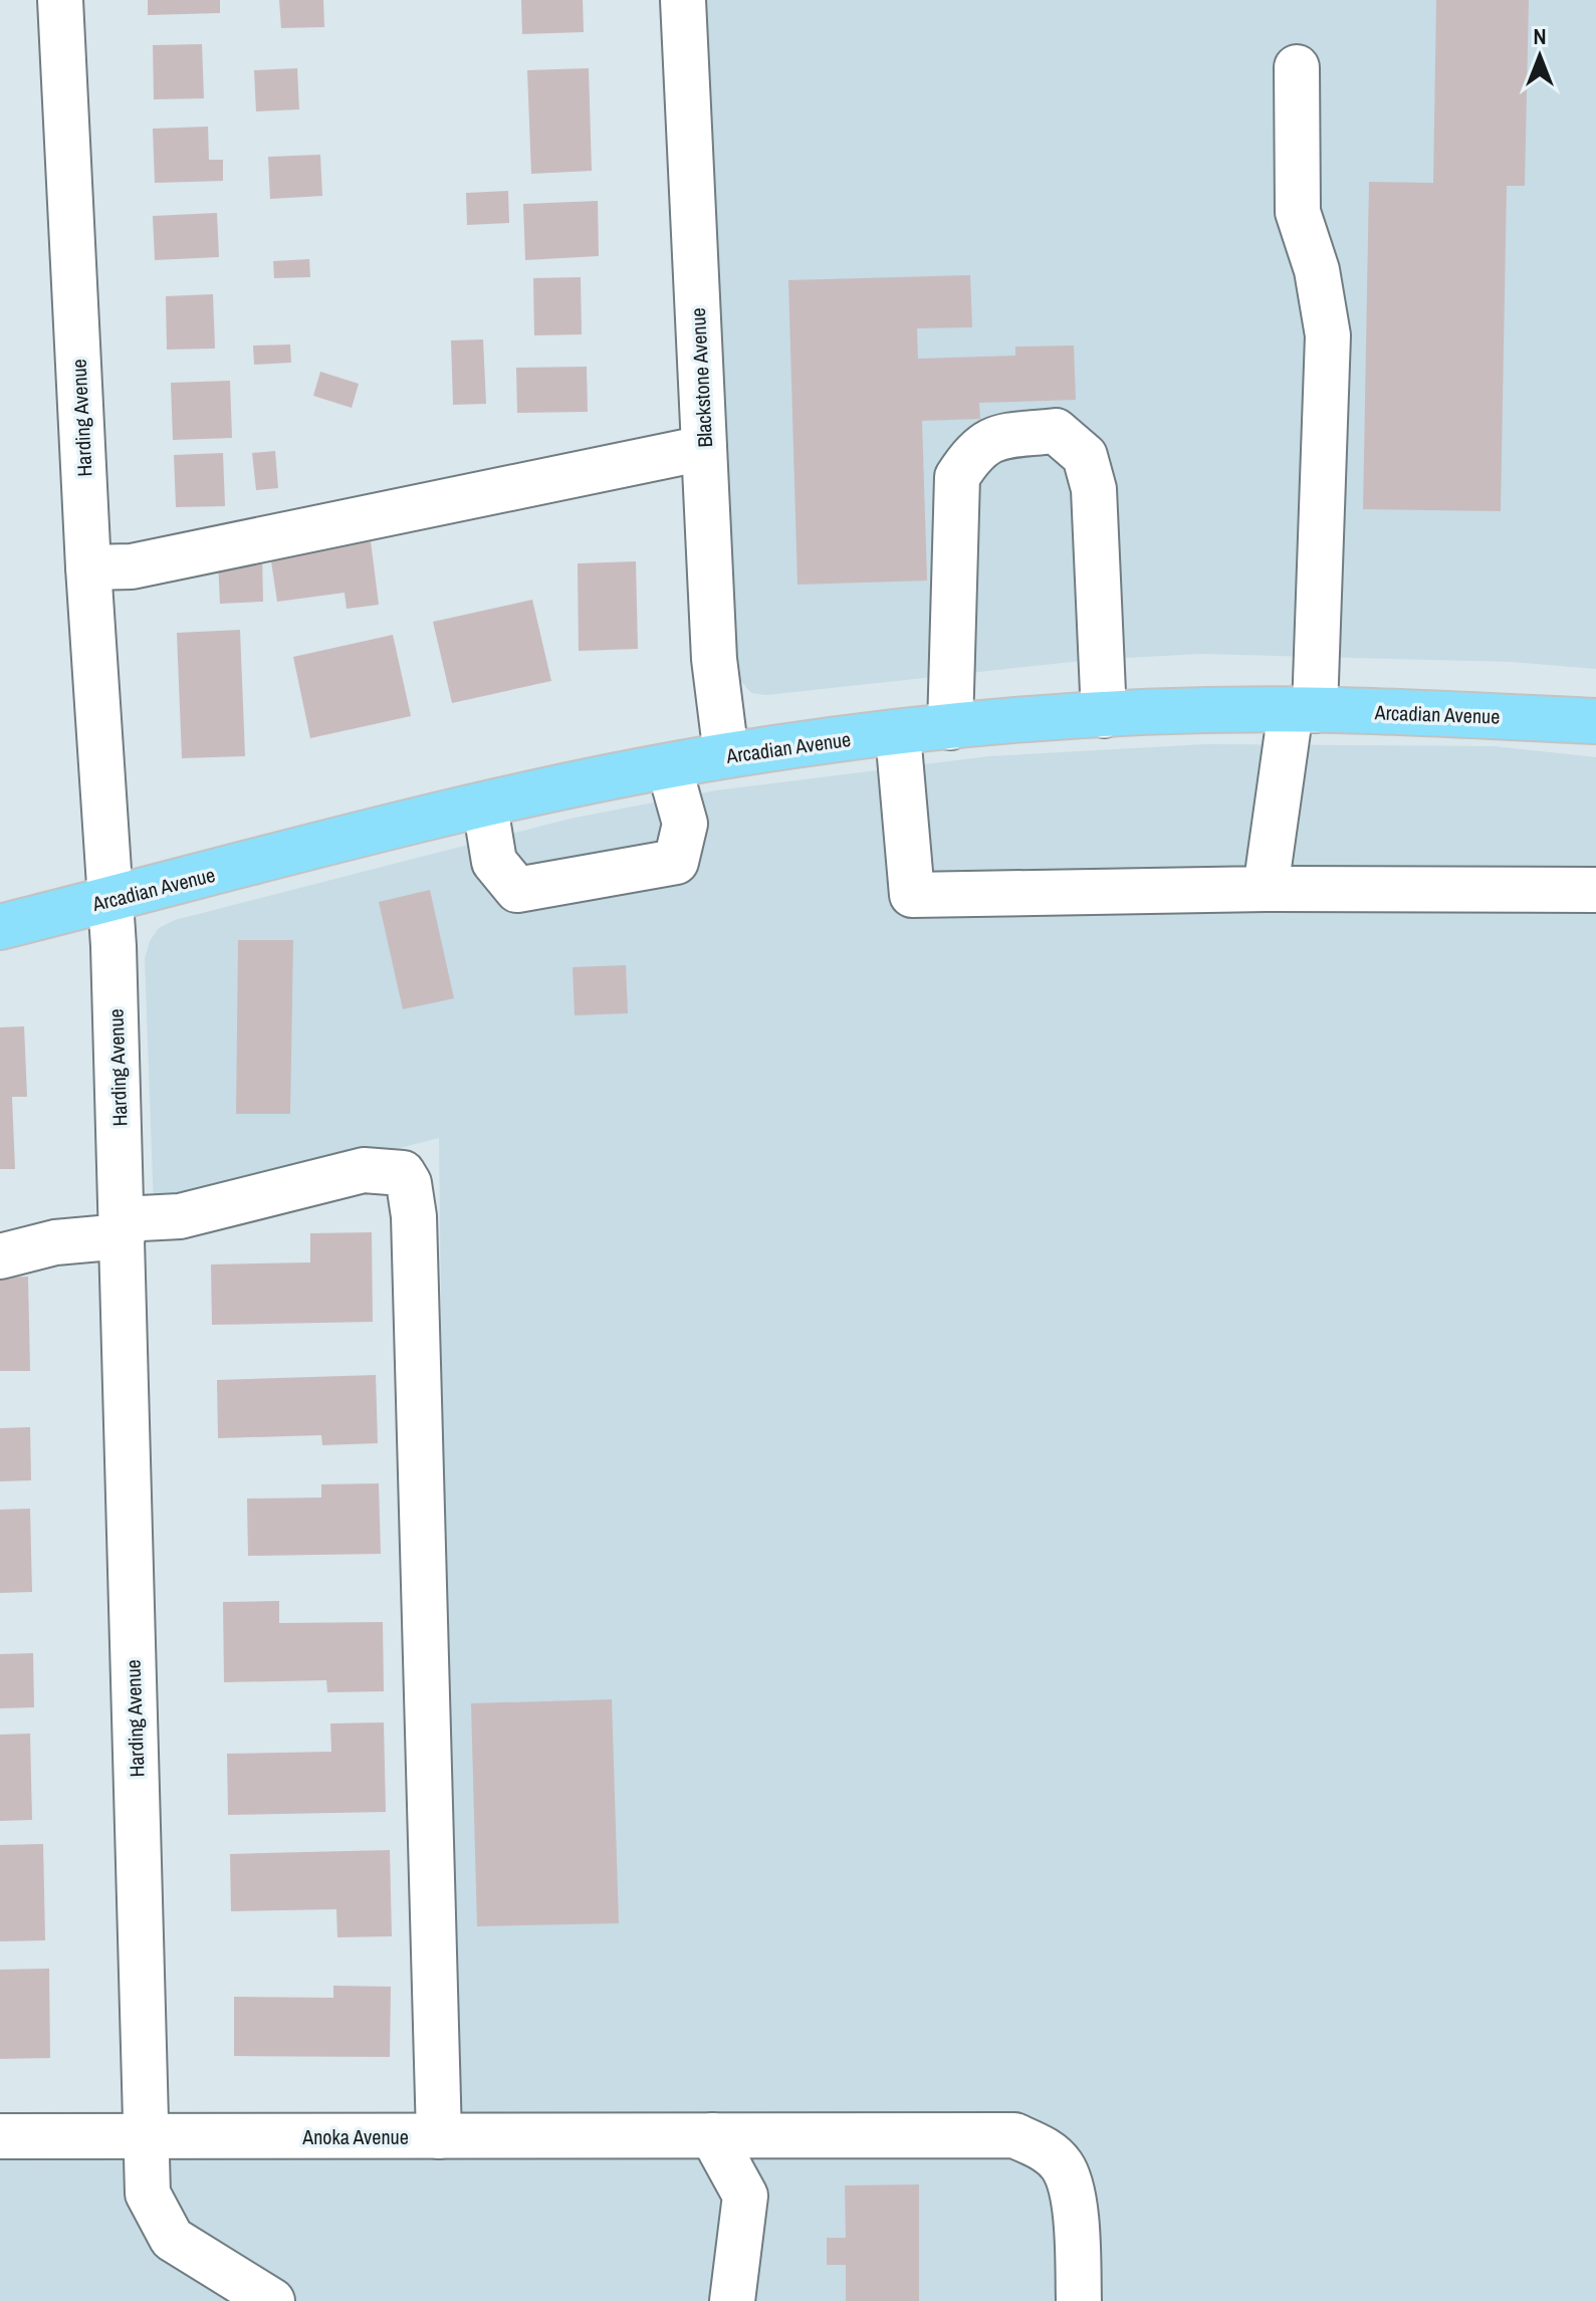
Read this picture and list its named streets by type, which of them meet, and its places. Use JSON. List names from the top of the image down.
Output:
{
  "streets": {
    "main road": ["Arcadian Avenue"],
    "street": ["Blackstone Avenue", "Harding Avenue", "Anoka Avenue"]
  },
  "crossings": [
    ["Blackstone Avenue", "Arcadian Avenue"],
    ["Harding Avenue", "Arcadian Avenue"],
    ["Harding Avenue", "Anoka Avenue"]
  ],
  "north": "top"
}
